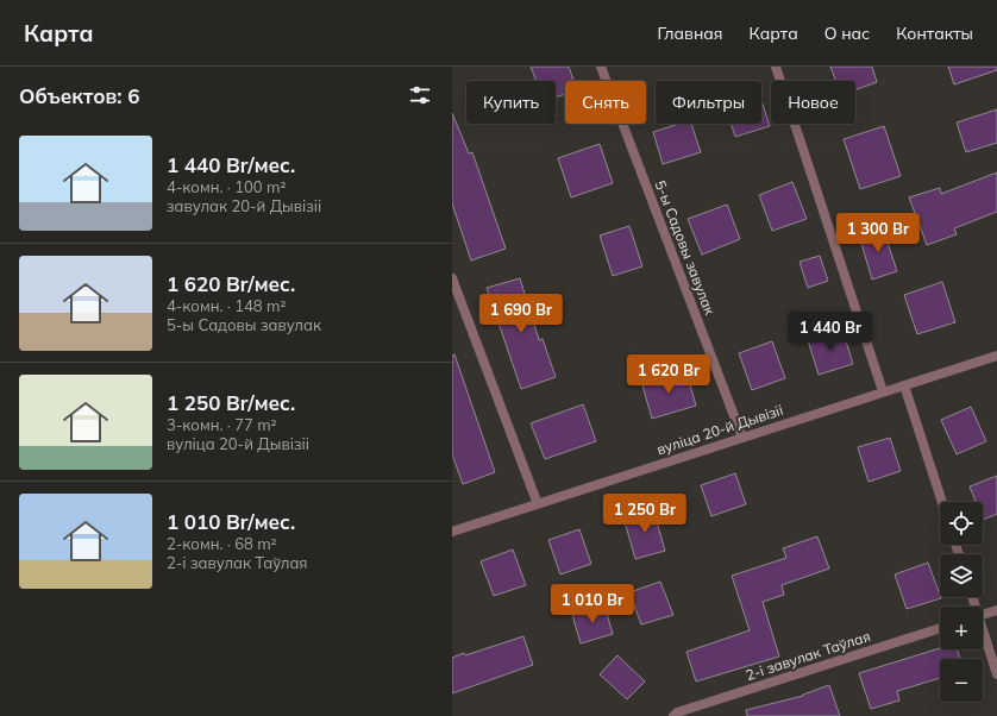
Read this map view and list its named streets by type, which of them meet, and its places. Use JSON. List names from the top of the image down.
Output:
{
  "streets": {
    "street": ["5-ы Садовы завулак", "вуліца 20-й Дывізіі", "2-і завулак Таўлая"]
  },
  "crossings": [
    ["5-ы Садовы завулак", "вуліца 20-й Дывізіі"]
  ],
  "page": {
    "header": "Карта",
    "nav": [
      "Главная",
      "Карта",
      "О нас",
      "Контакты"
    ],
    "heading": "Объектов: 6",
    "chip": [
      "Купить",
      "Снять",
      "Фильтры",
      "Новое"
    ],
    "list": [
      {
        "name": "1 440 Br/мес.",
        "note": "4-комн. · 100 m² · завулак 20-й Дывізіі"
      },
      {
        "name": "1 620 Br/мес.",
        "note": "4-комн. · 148 m² · 5-ы Садовы завулак"
      },
      {
        "name": "1 250 Br/мес.",
        "note": "3-комн. · 77 m² · вуліца 20-й Дывізіі"
      },
      {
        "name": "1 010 Br/мес.",
        "note": "2-комн. · 68 m² · 2-і завулак Таўлая"
      }
    ],
    "price": [
      "1 300 Br",
      "1 690 Br",
      "1 440 Br",
      "1 620 Br",
      "1 250 Br",
      "1 010 Br"
    ],
    "map_buttons": ["+", "−"]
  }
}
